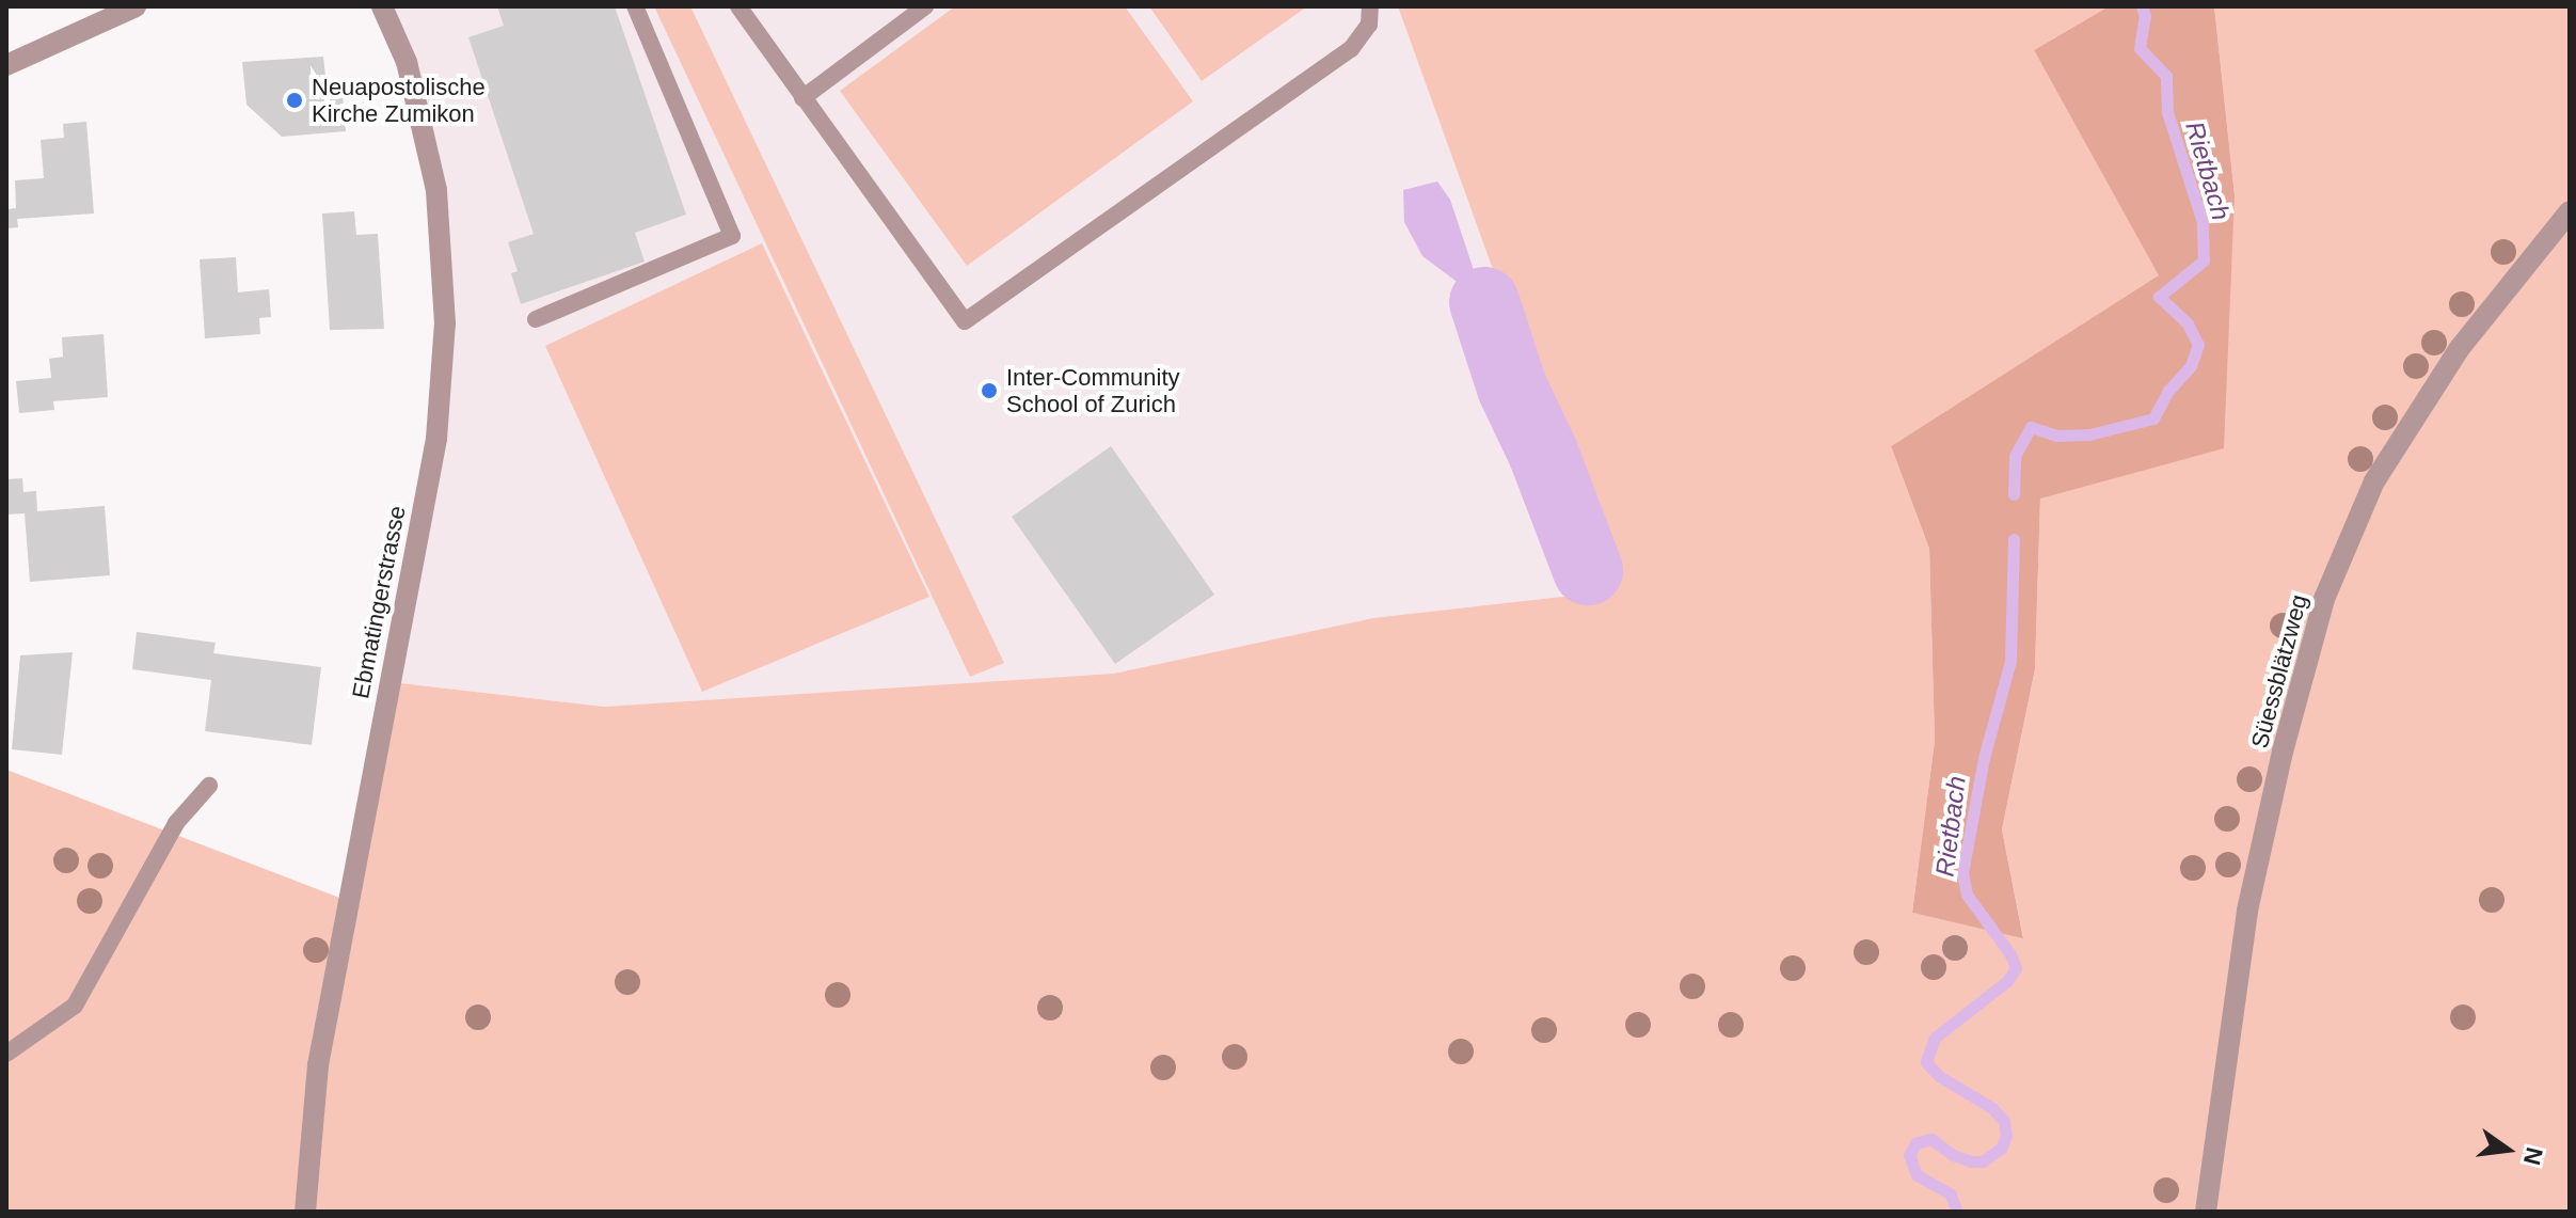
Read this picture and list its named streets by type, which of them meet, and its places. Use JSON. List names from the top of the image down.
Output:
{
  "streets": {
    "street": ["Ebmatingerstrasse", "Süessblätzweg"]
  },
  "water": ["Rietbach"],
  "places": ["Neuapostolische Kirche Zumikon", "Inter-Community School of Zurich"],
  "north": "right"
}
